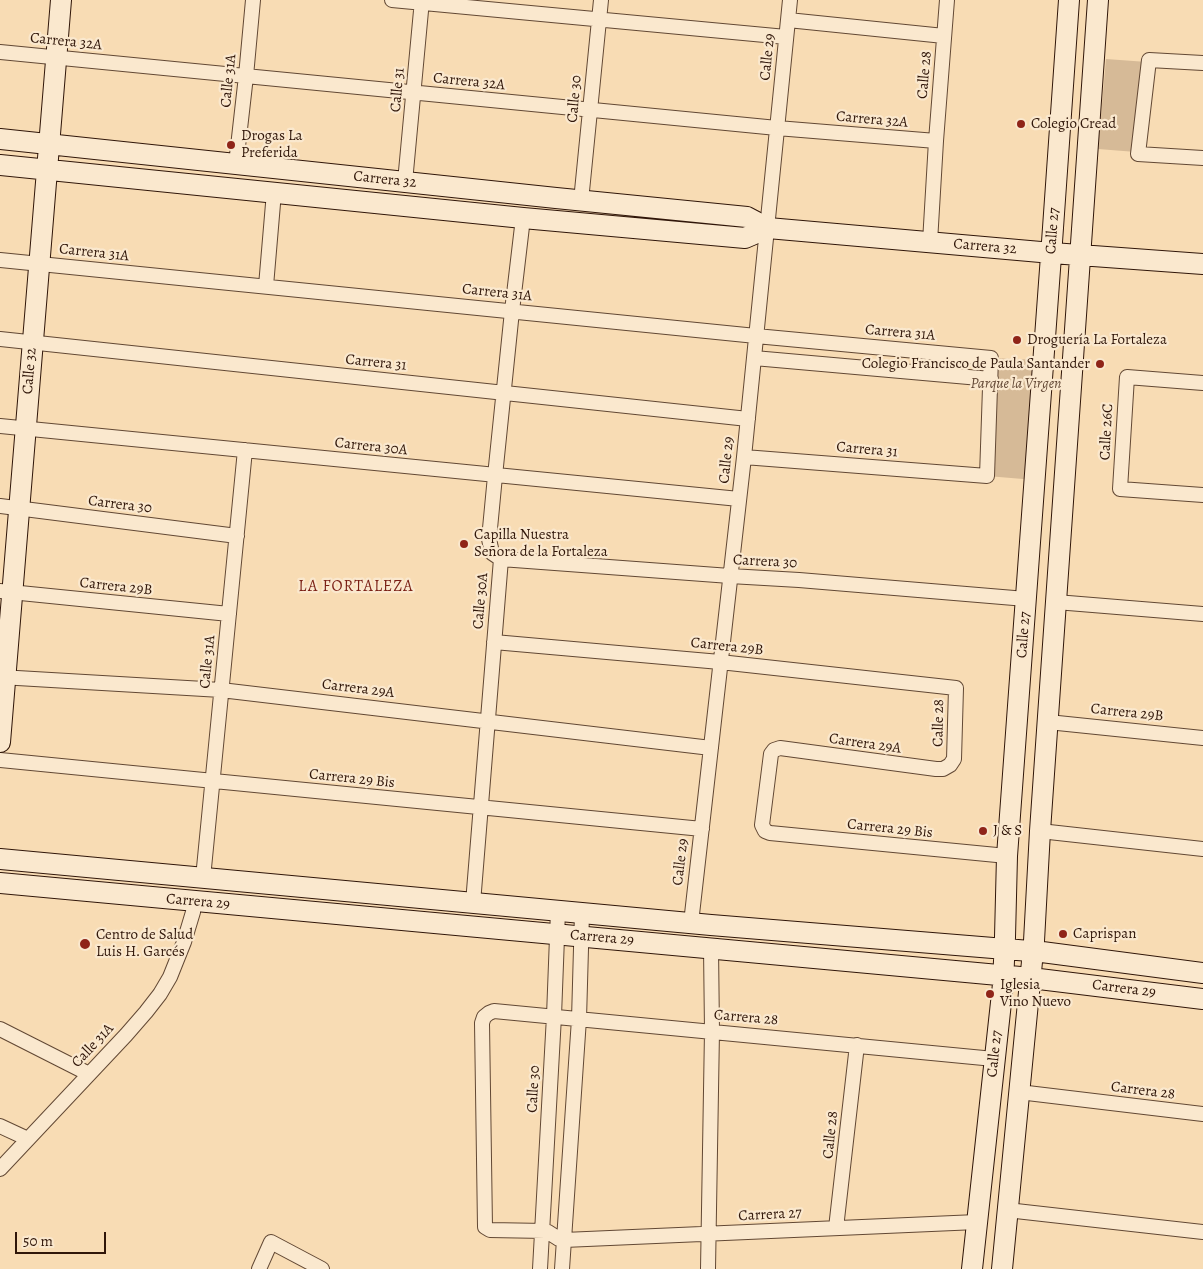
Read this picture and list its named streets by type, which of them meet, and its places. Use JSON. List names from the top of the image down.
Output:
{
  "streets": {
    "street": [
      "Carrera 32A",
      "Calle 29",
      "Calle 28",
      "Calle 31A",
      "Calle 31",
      "Calle 30",
      "Carrera 32",
      "Calle 27",
      "Carrera 31A",
      "Carrera 31",
      "Calle 32",
      "Calle 26C",
      "Carrera 30A",
      "Carrera 30",
      "Carrera 29B",
      "Calle 30A",
      "Carrera 29A",
      "Carrera 29 Bis",
      "Carrera 29",
      "Carrera 28",
      "Carrera 27"
    ]
  },
  "crossings": [
    ["Carrera 32A", "Calle 29"],
    ["Carrera 32A", "Calle 28"],
    ["Carrera 32A", "Calle 31A"],
    ["Carrera 32A", "Calle 31"],
    ["Carrera 32A", "Calle 30"],
    ["Carrera 32A", "Calle 32"],
    ["Calle 29", "Carrera 32"],
    ["Calle 29", "Carrera 31A"],
    ["Calle 29", "Carrera 31"],
    ["Calle 29", "Carrera 30A"],
    ["Calle 29", "Carrera 30"],
    ["Calle 29", "Carrera 29B"],
    ["Calle 29", "Carrera 29A"],
    ["Calle 29", "Carrera 29 Bis"],
    ["Calle 29", "Carrera 29"],
    ["Calle 28", "Carrera 32"],
    ["Calle 28", "Carrera 29B"],
    ["Calle 28", "Carrera 29A"],
    ["Calle 28", "Carrera 28"],
    ["Calle 28", "Carrera 27"],
    ["Calle 31A", "Carrera 32"],
    ["Calle 31A", "Carrera 30A"],
    ["Calle 31A", "Carrera 30"],
    ["Calle 31A", "Carrera 29B"],
    ["Calle 31A", "Carrera 29A"],
    ["Calle 31A", "Carrera 29 Bis"],
    ["Calle 31A", "Carrera 29"],
    ["Calle 31", "Carrera 32"],
    ["Calle 30", "Carrera 32"],
    ["Calle 30", "Carrera 29"],
    ["Calle 30", "Carrera 28"],
    ["Carrera 32", "Calle 27"],
    ["Carrera 32", "Calle 32"],
    ["Carrera 32", "Calle 30A"],
    ["Calle 27", "Carrera 30"],
    ["Calle 27", "Carrera 29B"],
    ["Calle 27", "Carrera 29 Bis"],
    ["Calle 27", "Carrera 29"],
    ["Calle 27", "Carrera 28"],
    ["Calle 27", "Carrera 27"],
    ["Carrera 31A", "Carrera 31"],
    ["Carrera 31A", "Calle 32"],
    ["Carrera 31A", "Calle 30A"],
    ["Carrera 31", "Calle 32"],
    ["Carrera 31", "Calle 30A"],
    ["Calle 32", "Carrera 30A"],
    ["Calle 32", "Carrera 30"],
    ["Calle 32", "Carrera 29B"],
    ["Calle 32", "Carrera 29A"],
    ["Carrera 30A", "Calle 30A"],
    ["Carrera 30", "Calle 30A"],
    ["Carrera 29B", "Calle 30A"],
    ["Calle 30A", "Carrera 29A"],
    ["Calle 30A", "Carrera 29 Bis"],
    ["Calle 30A", "Carrera 29"],
    ["Carrera 29A", "Carrera 29 Bis"]
  ],
  "districts": ["LA FORTALEZA"],
  "parks": ["Parque la Virgen"],
  "places": [
    "Colegio Cread",
    "Drogas La Preferida",
    "Droguería La Fortaleza",
    "Colegio Francisco de Paula Santander",
    "Capilla Nuestra Señora de la Fortaleza",
    "J & S",
    "Caprispan",
    "Centro de Salud Luis H. Garcés",
    "Iglesia Vino Nuevo"
  ],
  "scale_bar": "50 m"
}
